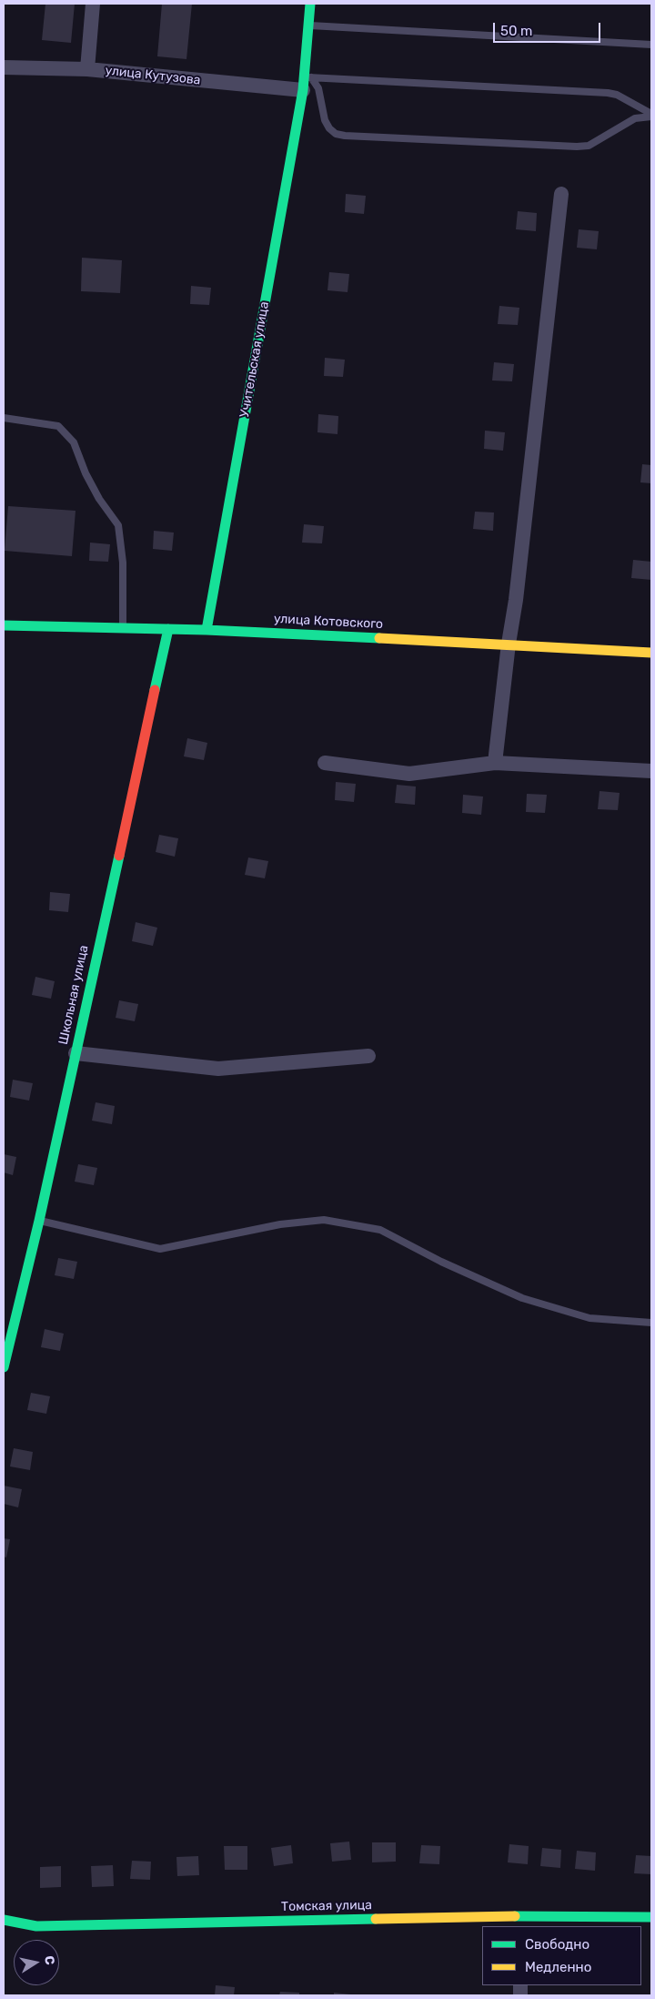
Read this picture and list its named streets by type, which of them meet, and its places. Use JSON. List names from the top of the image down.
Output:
{
  "streets": {
    "street": [
      "улица Кутузова",
      "Учительская улица",
      "улица Котовского",
      "Школьная улица",
      "Томская улица"
    ]
  },
  "crossings": [
    ["улица Кутузова", "Учительская улица"],
    ["Учительская улица", "улица Котовского"],
    ["улица Котовского", "Школьная улица"]
  ],
  "legend": ["Свободно", "Медленно"],
  "scale_bar": "50 m",
  "north": "right"
}
